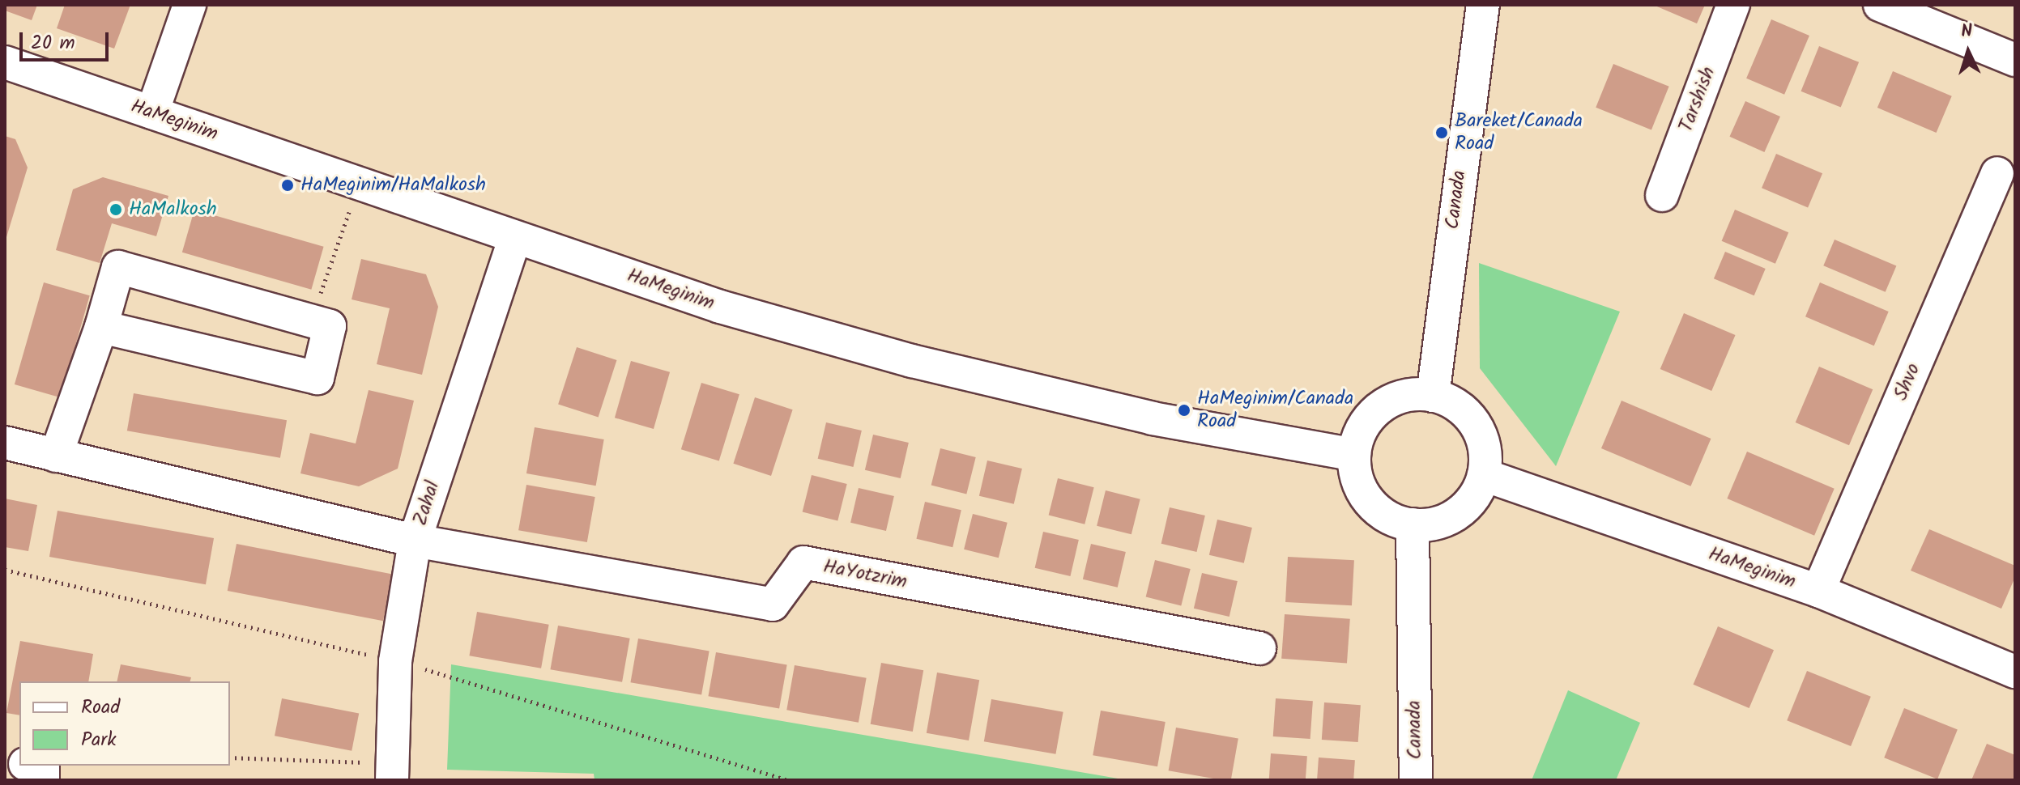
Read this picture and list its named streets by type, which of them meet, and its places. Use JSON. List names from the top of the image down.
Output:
{
  "streets": {
    "street": [
      "Tarshish",
      "HaMeginim",
      "Canada",
      "Shvo",
      "Zahal",
      "HaYotzrim"
    ]
  },
  "crossings": [
    ["HaMeginim", "Canada"],
    ["HaMeginim", "Shvo"],
    ["HaMeginim", "Zahal"],
    ["Zahal", "HaYotzrim"]
  ],
  "places": [
    "Bareket/Canada Road",
    "HaMeginim/HaMalkosh",
    "HaMalkosh",
    "HaMeginim/Canada Road"
  ],
  "legend": ["Road", "Park"],
  "scale_bar": "20 m",
  "north": "top"
}
